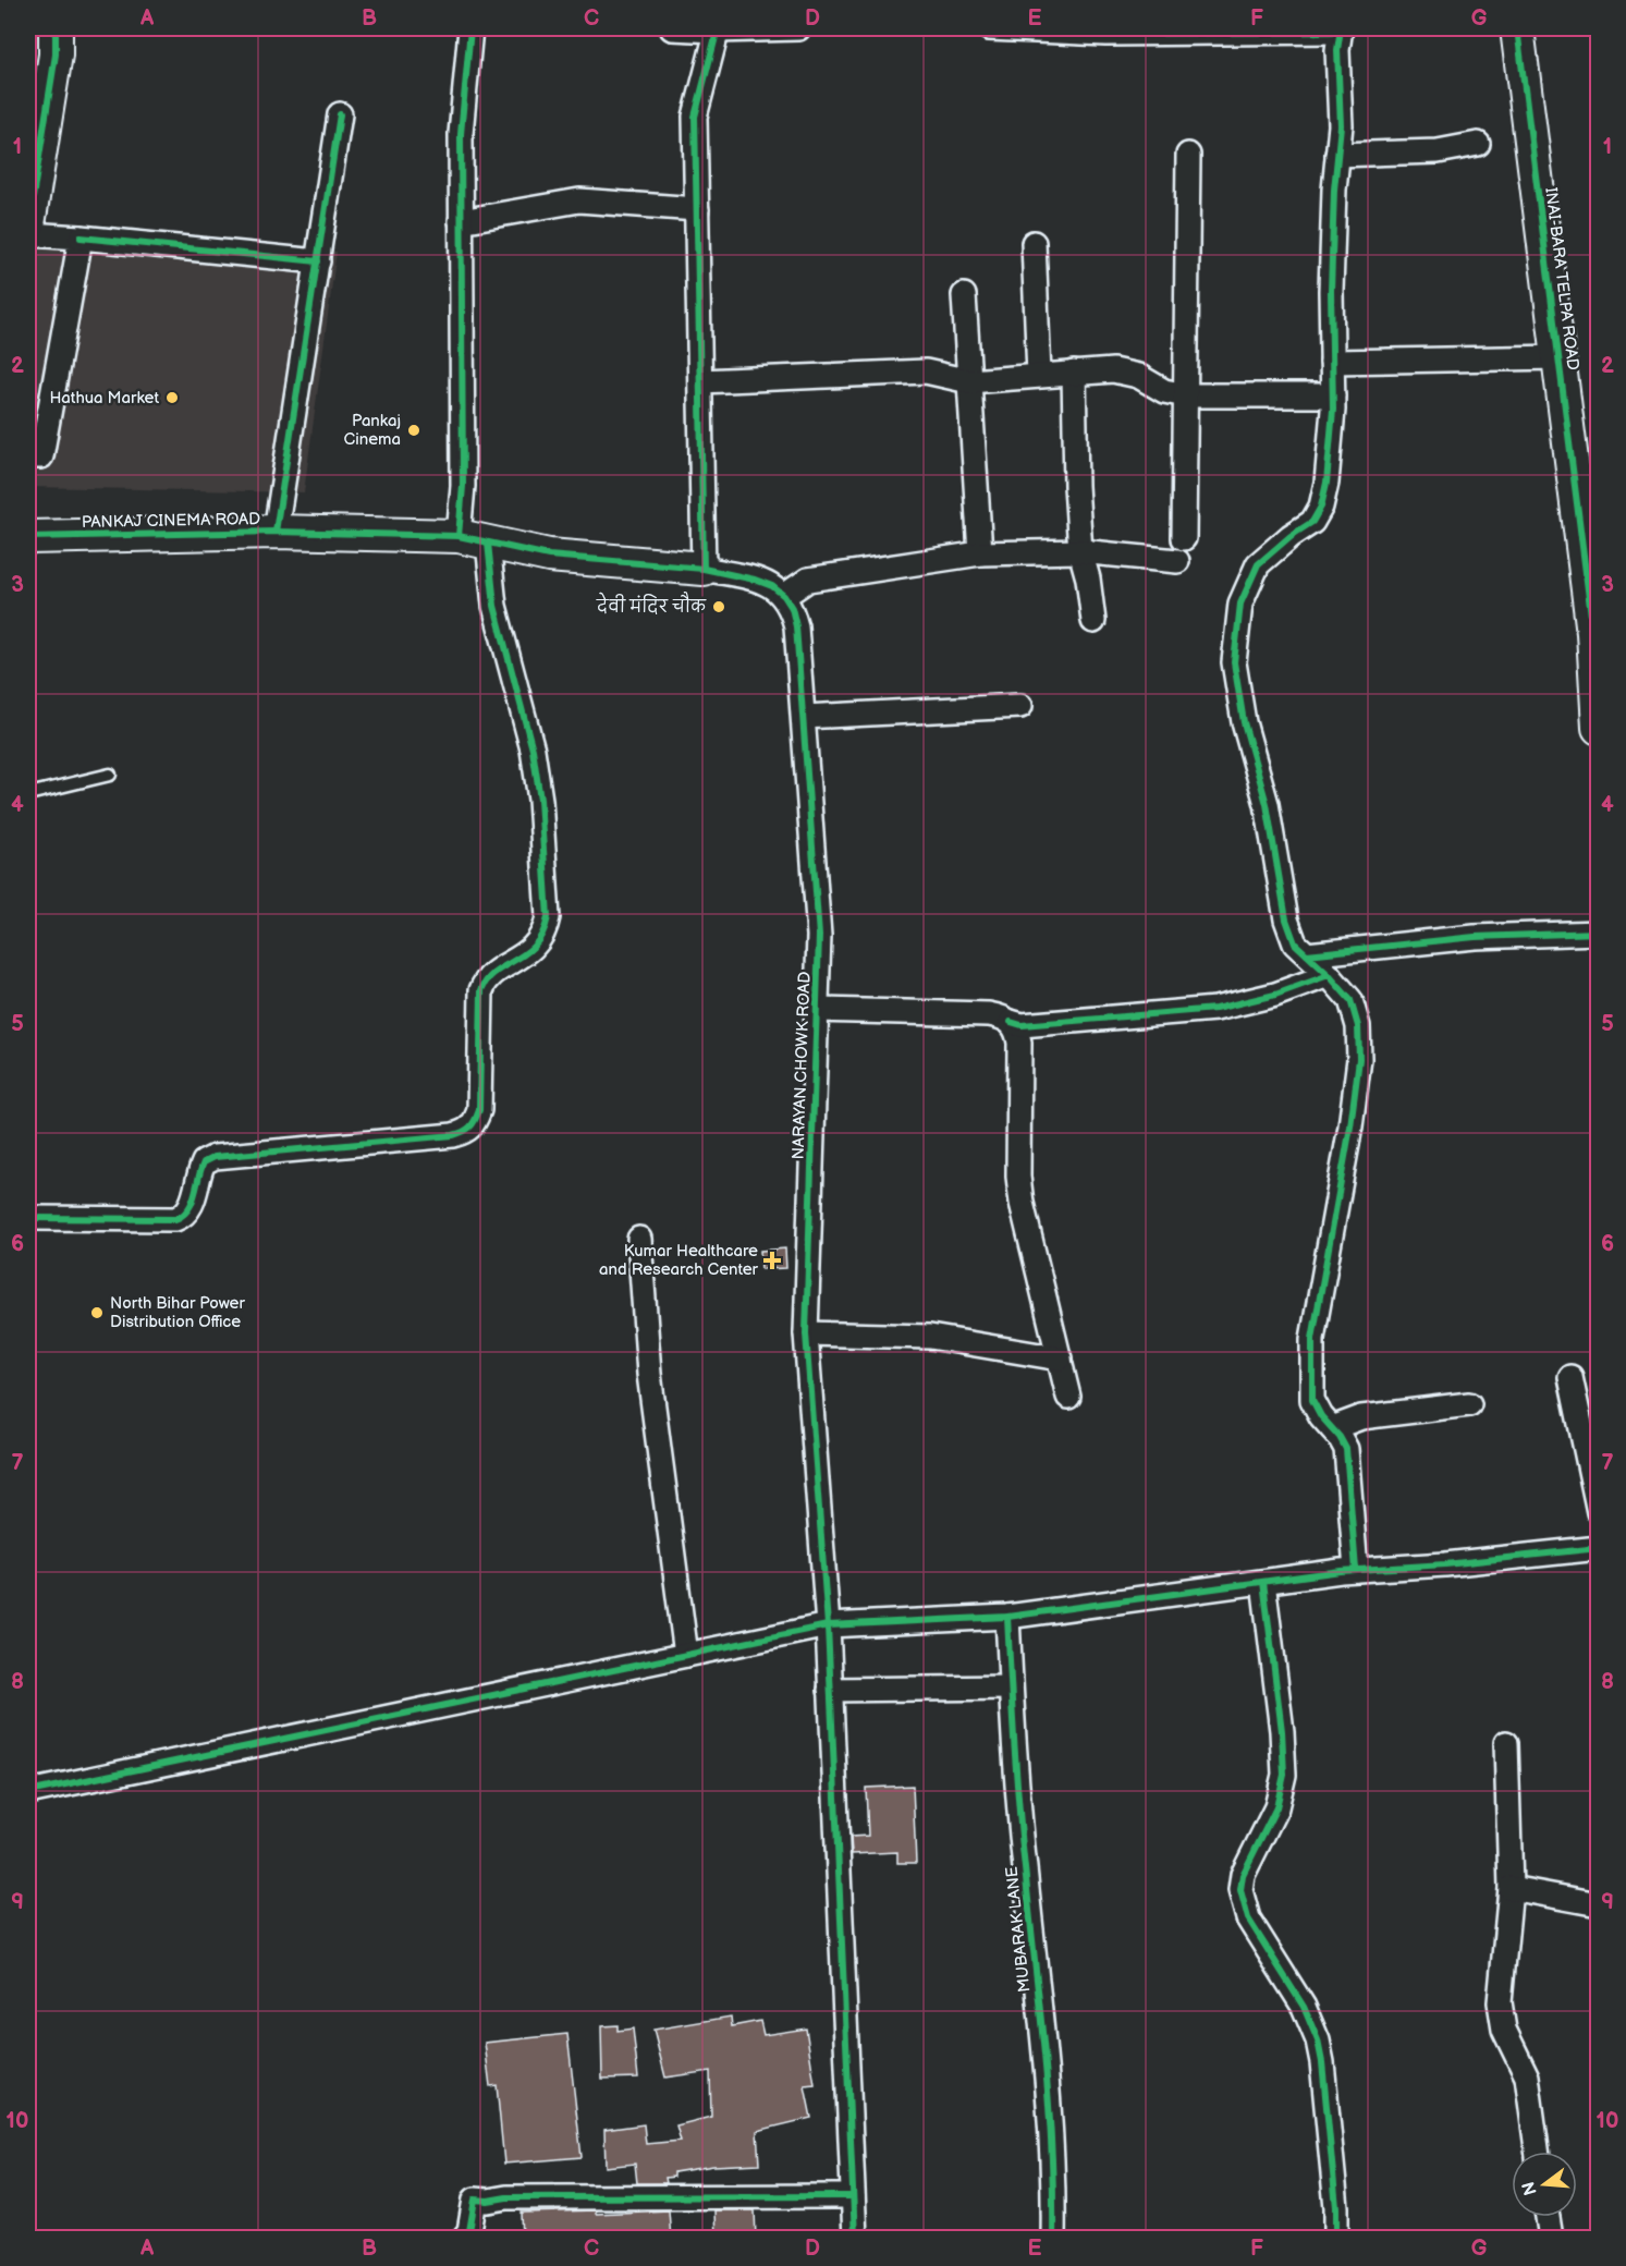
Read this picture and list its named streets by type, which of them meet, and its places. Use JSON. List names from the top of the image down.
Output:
{
  "streets": {
    "street": [
      "INAI-BARA TELPA ROAD",
      "PANKAJ CINEMA ROAD",
      "NARAYAN CHOWK ROAD",
      "MUBARAK LANE"
    ]
  },
  "places": {
    "other": [
      "Hathua Market",
      "Pankaj Cinema",
      "देवी मंदिर चौक",
      "North Bihar Power Distribution Office"
    ],
    "health": ["Kumar Healthcare and Research Center"]
  },
  "north": "left",
  "grid": {
    "columns": [
      "A",
      "B",
      "C",
      "D",
      "E",
      "F",
      "G"
    ],
    "rows": [
      "1",
      "2",
      "3",
      "4",
      "5",
      "6",
      "7",
      "8",
      "9",
      "10"
    ]
  }
}
